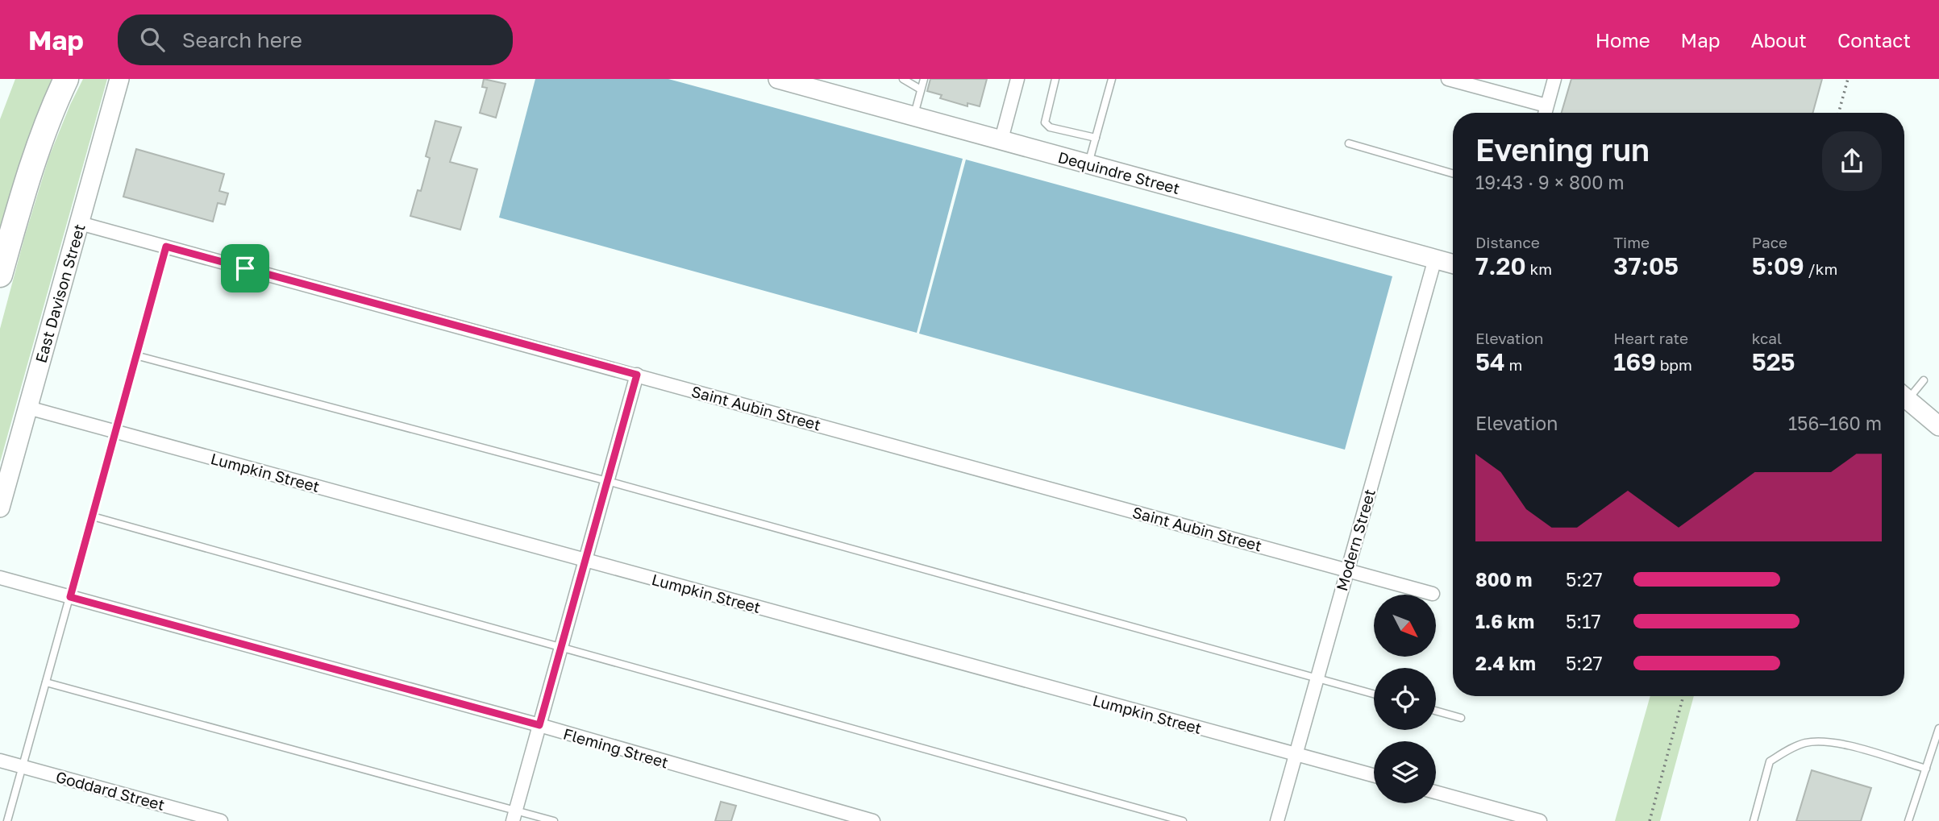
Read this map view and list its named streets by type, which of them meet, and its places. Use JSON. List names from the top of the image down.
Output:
{
  "streets": {
    "street": [
      "Dequindre Street",
      "East Davison Street",
      "Saint Aubin Street",
      "Lumpkin Street",
      "Modern Street",
      "Fleming Street",
      "Goddard Street"
    ]
  },
  "crossings": [
    ["Dequindre Street", "Modern Street"],
    ["East Davison Street", "Saint Aubin Street"],
    ["East Davison Street", "Lumpkin Street"],
    ["Saint Aubin Street", "Modern Street"],
    ["Lumpkin Street", "Modern Street"]
  ],
  "north": "bottom right",
  "page": {
    "header": "Map",
    "search": "Search here",
    "nav": [
      "Home",
      "Map",
      "About",
      "Contact"
    ],
    "heading": ["Evening run", "19:43 · 9 × 800 m"],
    "stats": [
      ["Distance", "7.20 km"],
      ["Time", "37:05"],
      ["Pace", "5:09 /km"],
      ["Elevation", "54 m"],
      ["Heart rate", "169 bpm"],
      ["kcal", "525"]
    ],
    "chart": ["Elevation", "156–160 m"],
    "list": [
      {
        "name": "800 m",
        "note": "5:27"
      },
      {
        "name": "1.6 km",
        "note": "5:17"
      },
      {
        "name": "2.4 km",
        "note": "5:27"
      }
    ]
  }
}
